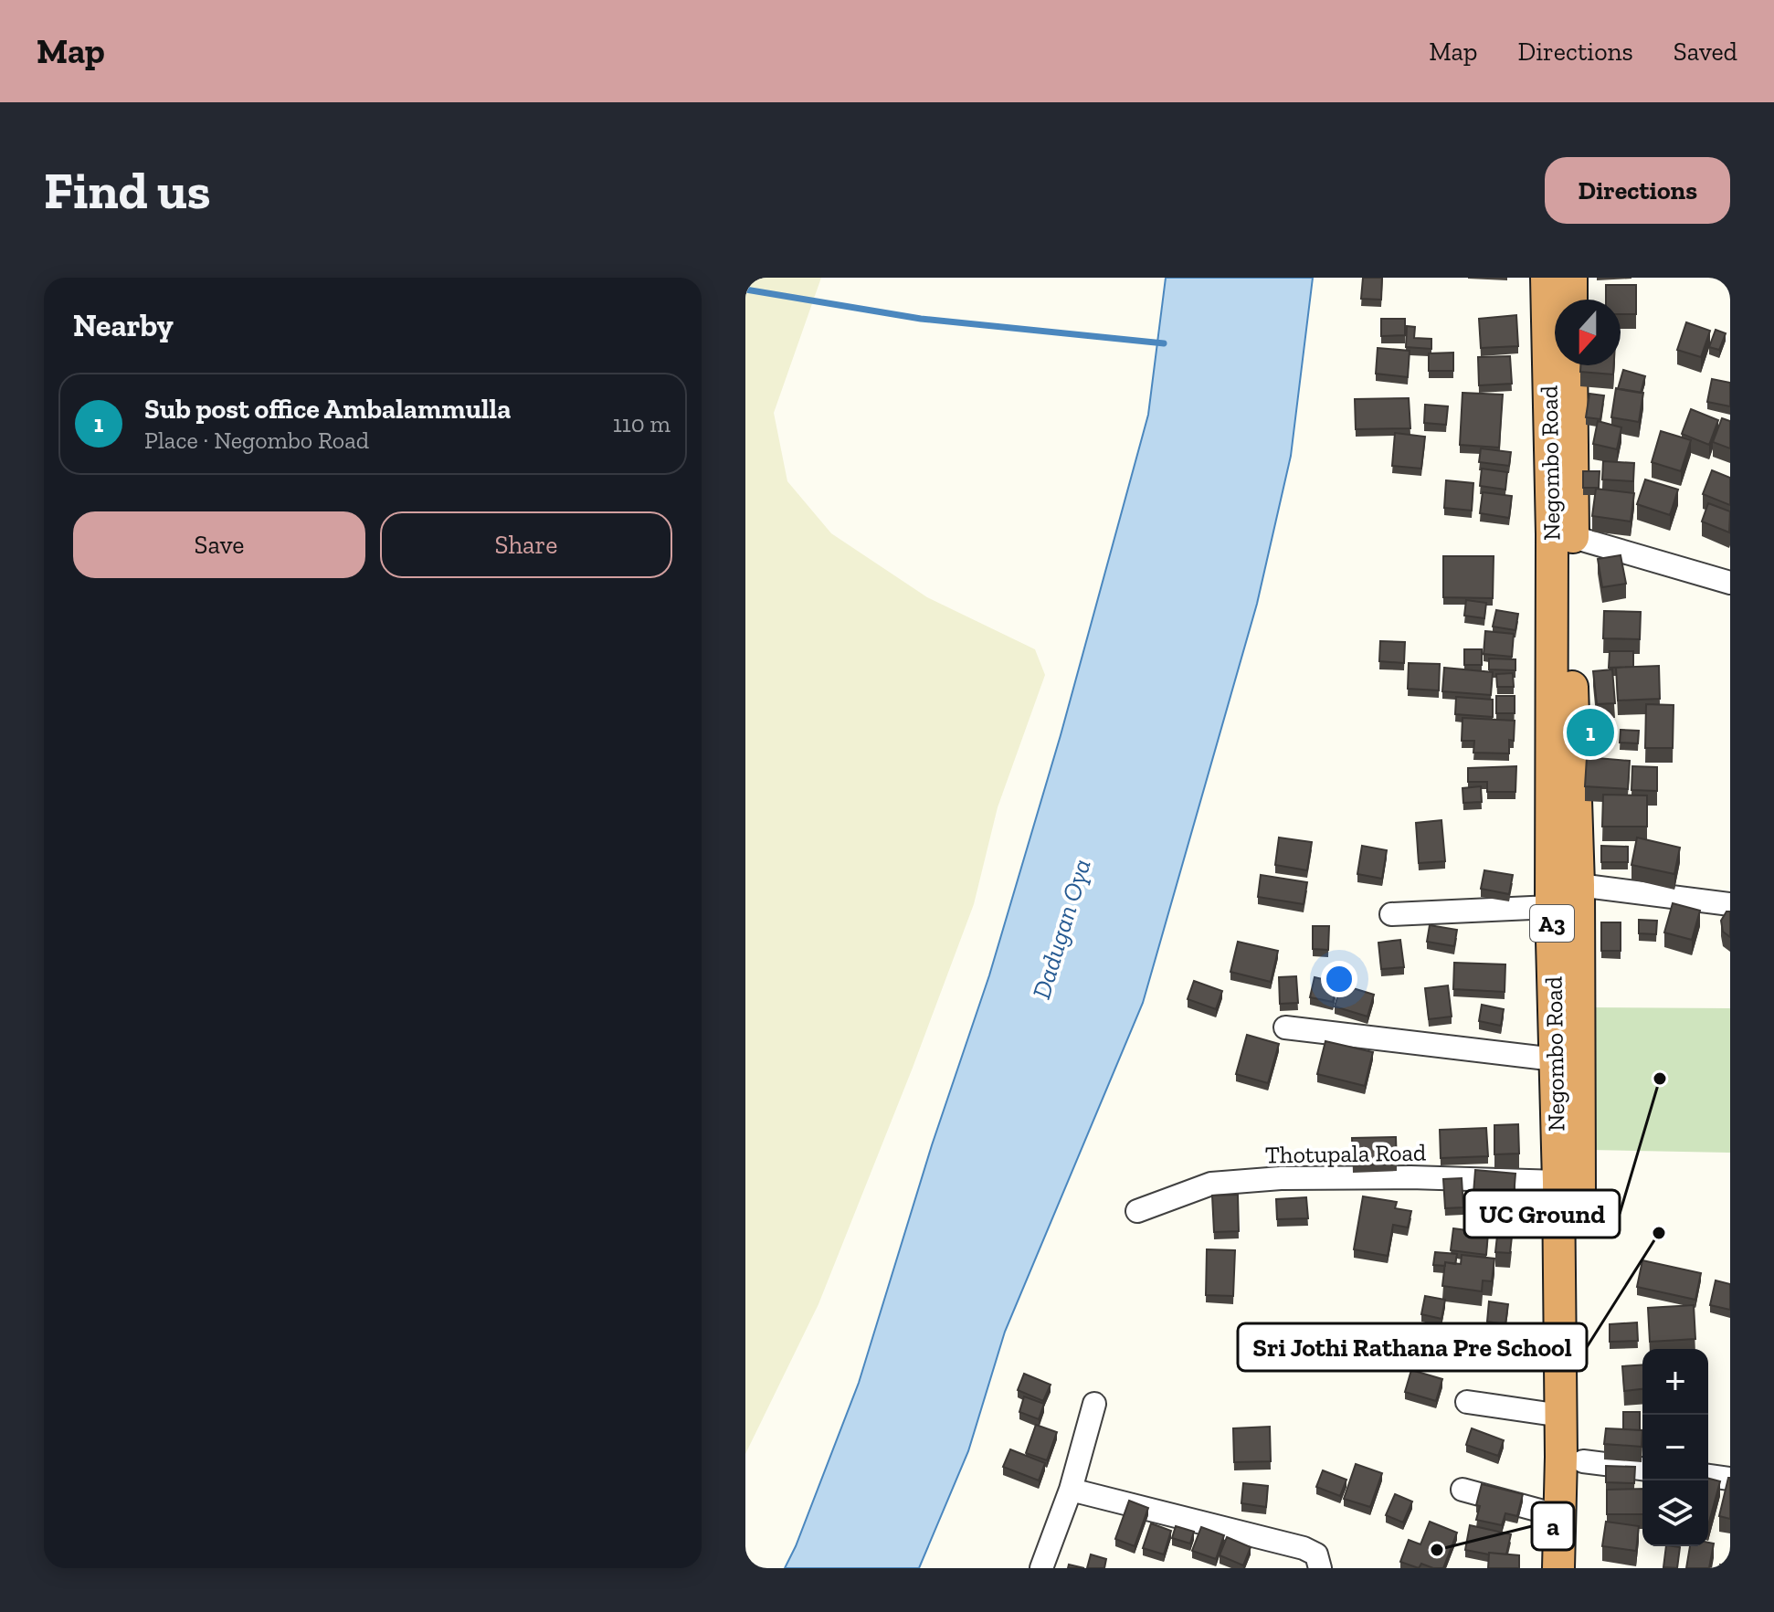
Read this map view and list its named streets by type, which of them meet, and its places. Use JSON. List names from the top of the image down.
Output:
{
  "streets": {
    "highway": ["Negombo Road", "A3"],
    "street": ["Thotupala Road"]
  },
  "crossings": [
    ["Negombo Road", "Thotupala Road"]
  ],
  "water": ["Dadugan Oya"],
  "places": ["UC Ground", "Sri Jothi Rathana Pre School", "a"],
  "north": "bottom",
  "page": {
    "header": "Map",
    "nav": ["Map", "Directions", "Saved"],
    "buttons": [
      "Directions",
      ["Save", "Share"]
    ],
    "title": "Find us",
    "heading": "Nearby",
    "list": [
      {
        "mark": "1",
        "name": "Sub post office Ambalammulla",
        "note": "Place · Negombo Road",
        "value": "110 m"
      }
    ],
    "pins": "1",
    "map_buttons": ["+", "−"]
  }
}
